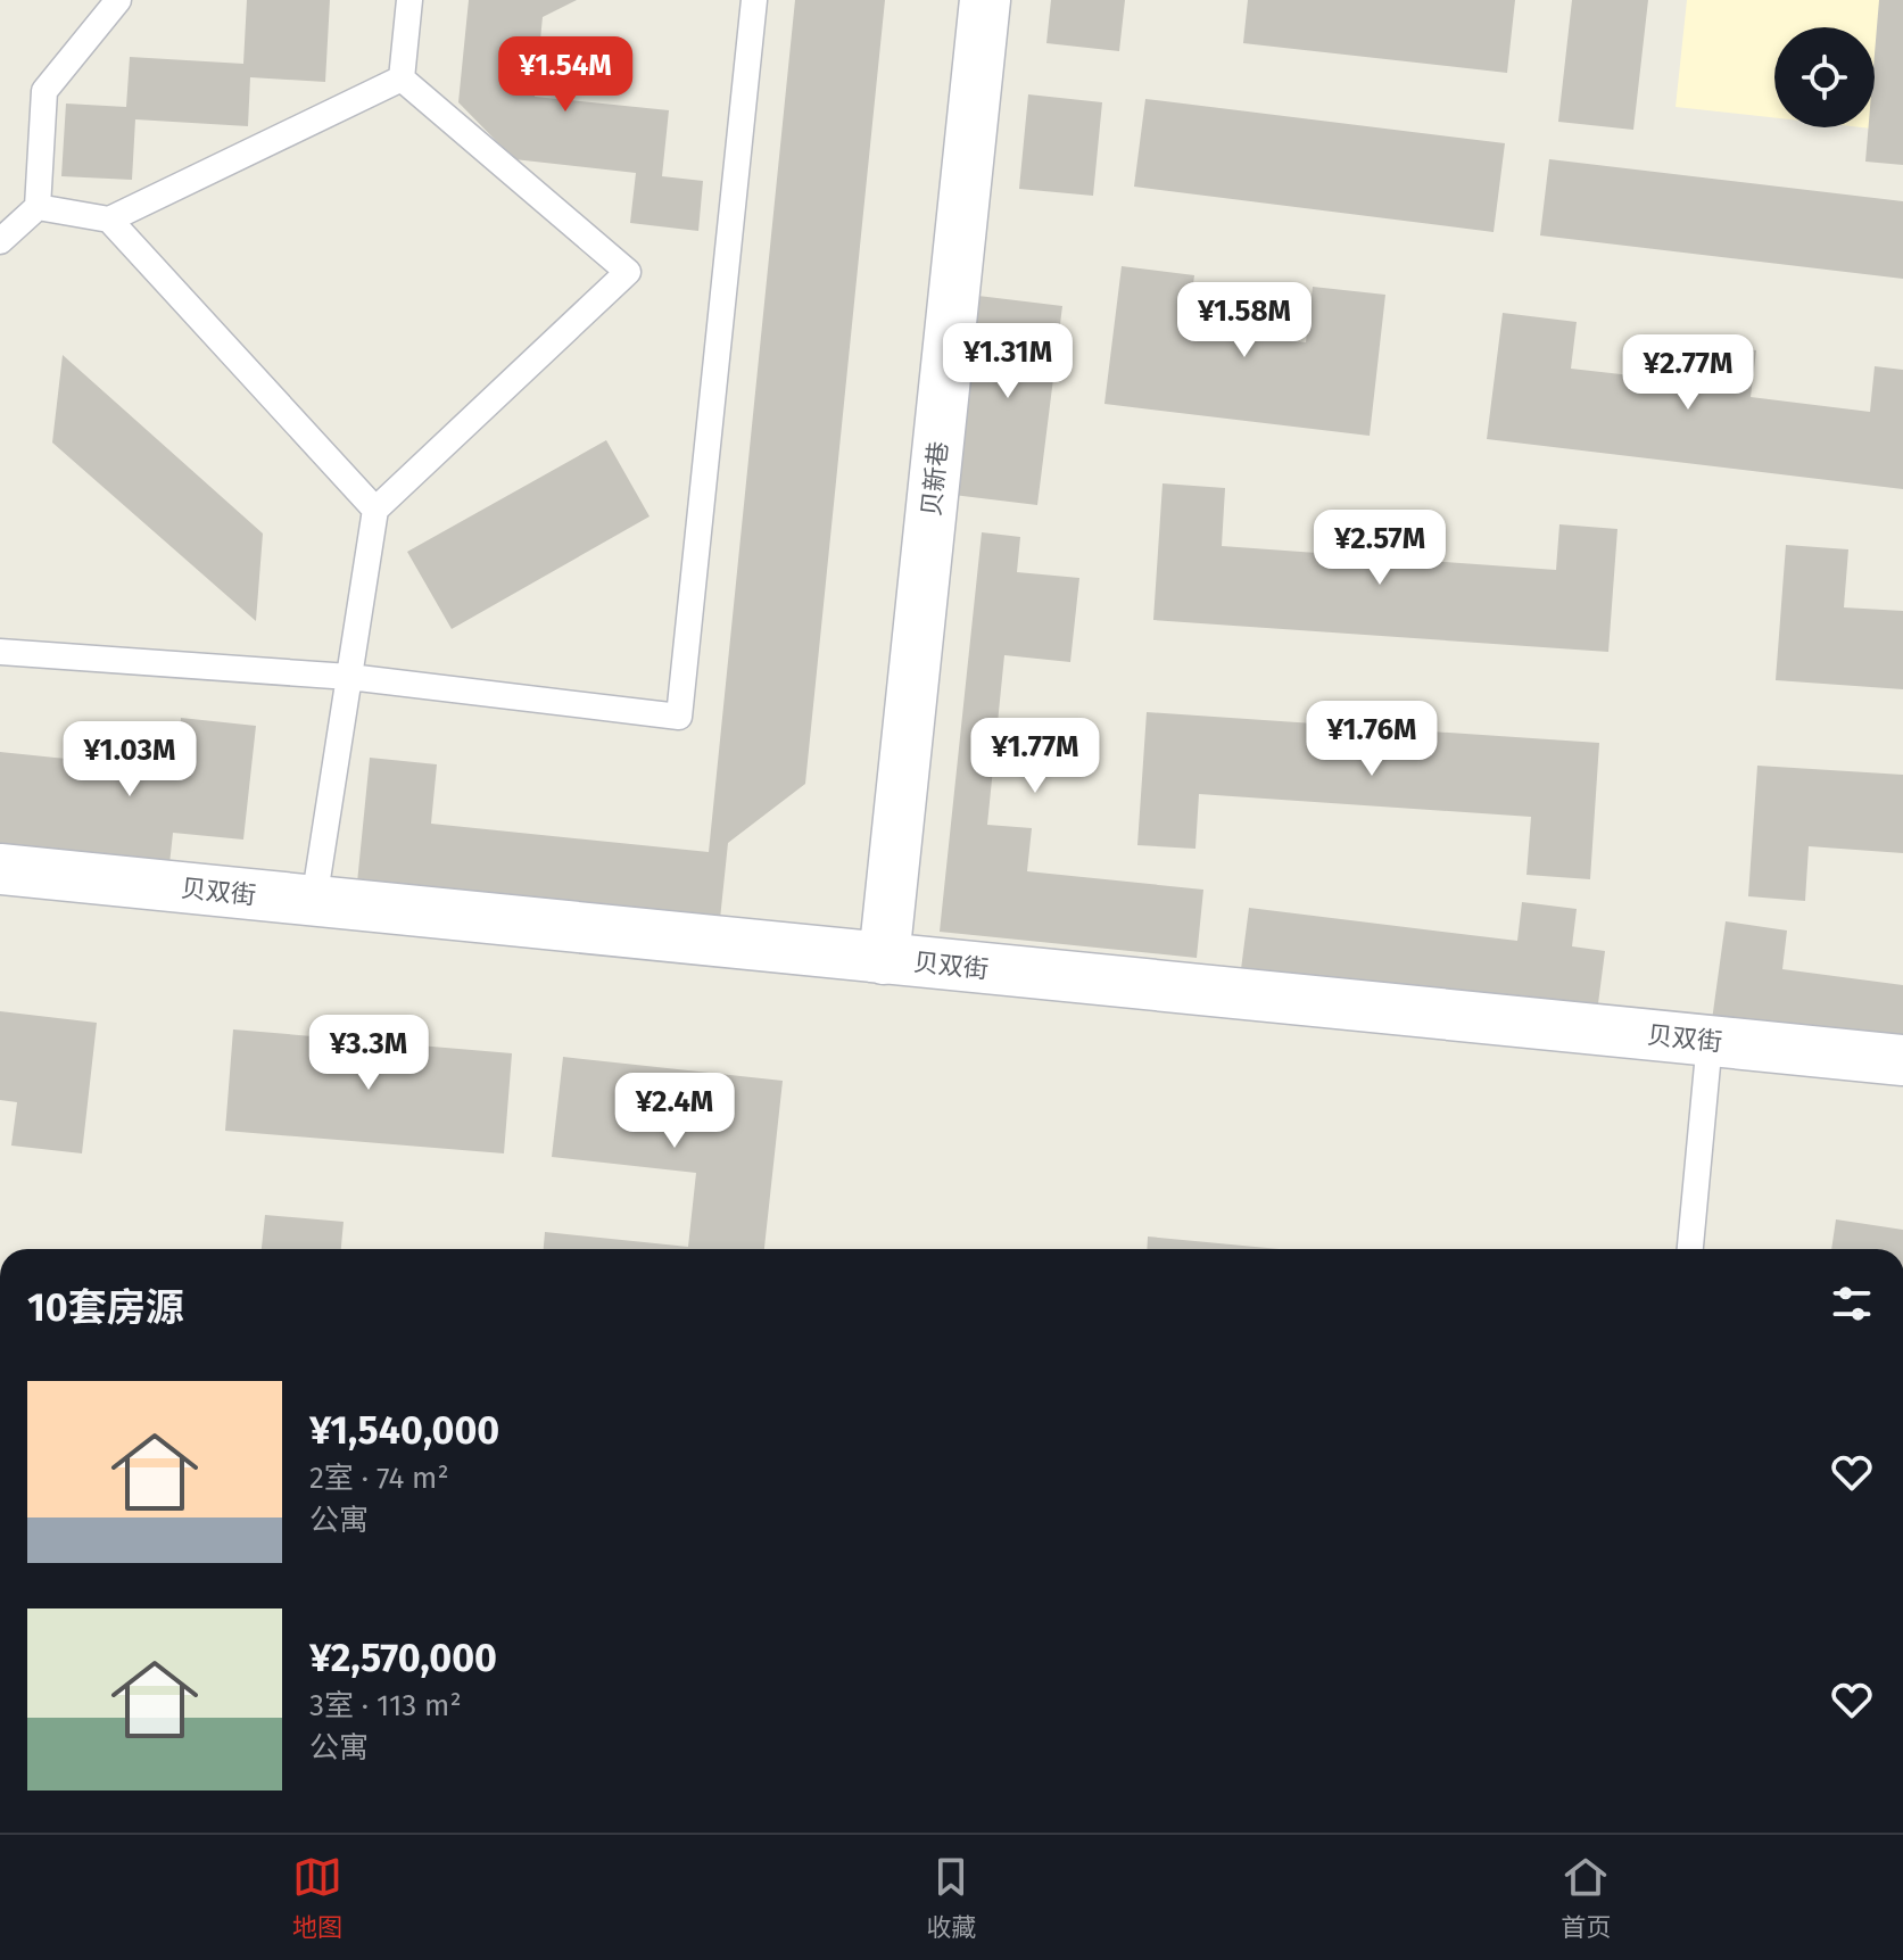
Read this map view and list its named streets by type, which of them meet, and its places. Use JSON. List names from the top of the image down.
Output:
{
  "streets": {
    "street": ["贝新巷", "贝双街"]
  },
  "crossings": [
    ["贝新巷", "贝双街"]
  ],
  "page": {
    "price": [
      "¥1.54M",
      "¥1.58M",
      "¥1.31M",
      "¥2.77M",
      "¥2.57M",
      "¥1.76M",
      "¥1.77M",
      "¥1.03M",
      "¥3.3M",
      "¥2.4M"
    ],
    "heading": "10套房源",
    "list": [
      {
        "name": "¥1,540,000",
        "note": "2室 · 74 m² · 公寓"
      },
      {
        "name": "¥2,570,000",
        "note": "3室 · 113 m² · 公寓"
      }
    ],
    "tabs": ["地图", "收藏", "首页"]
  }
}
